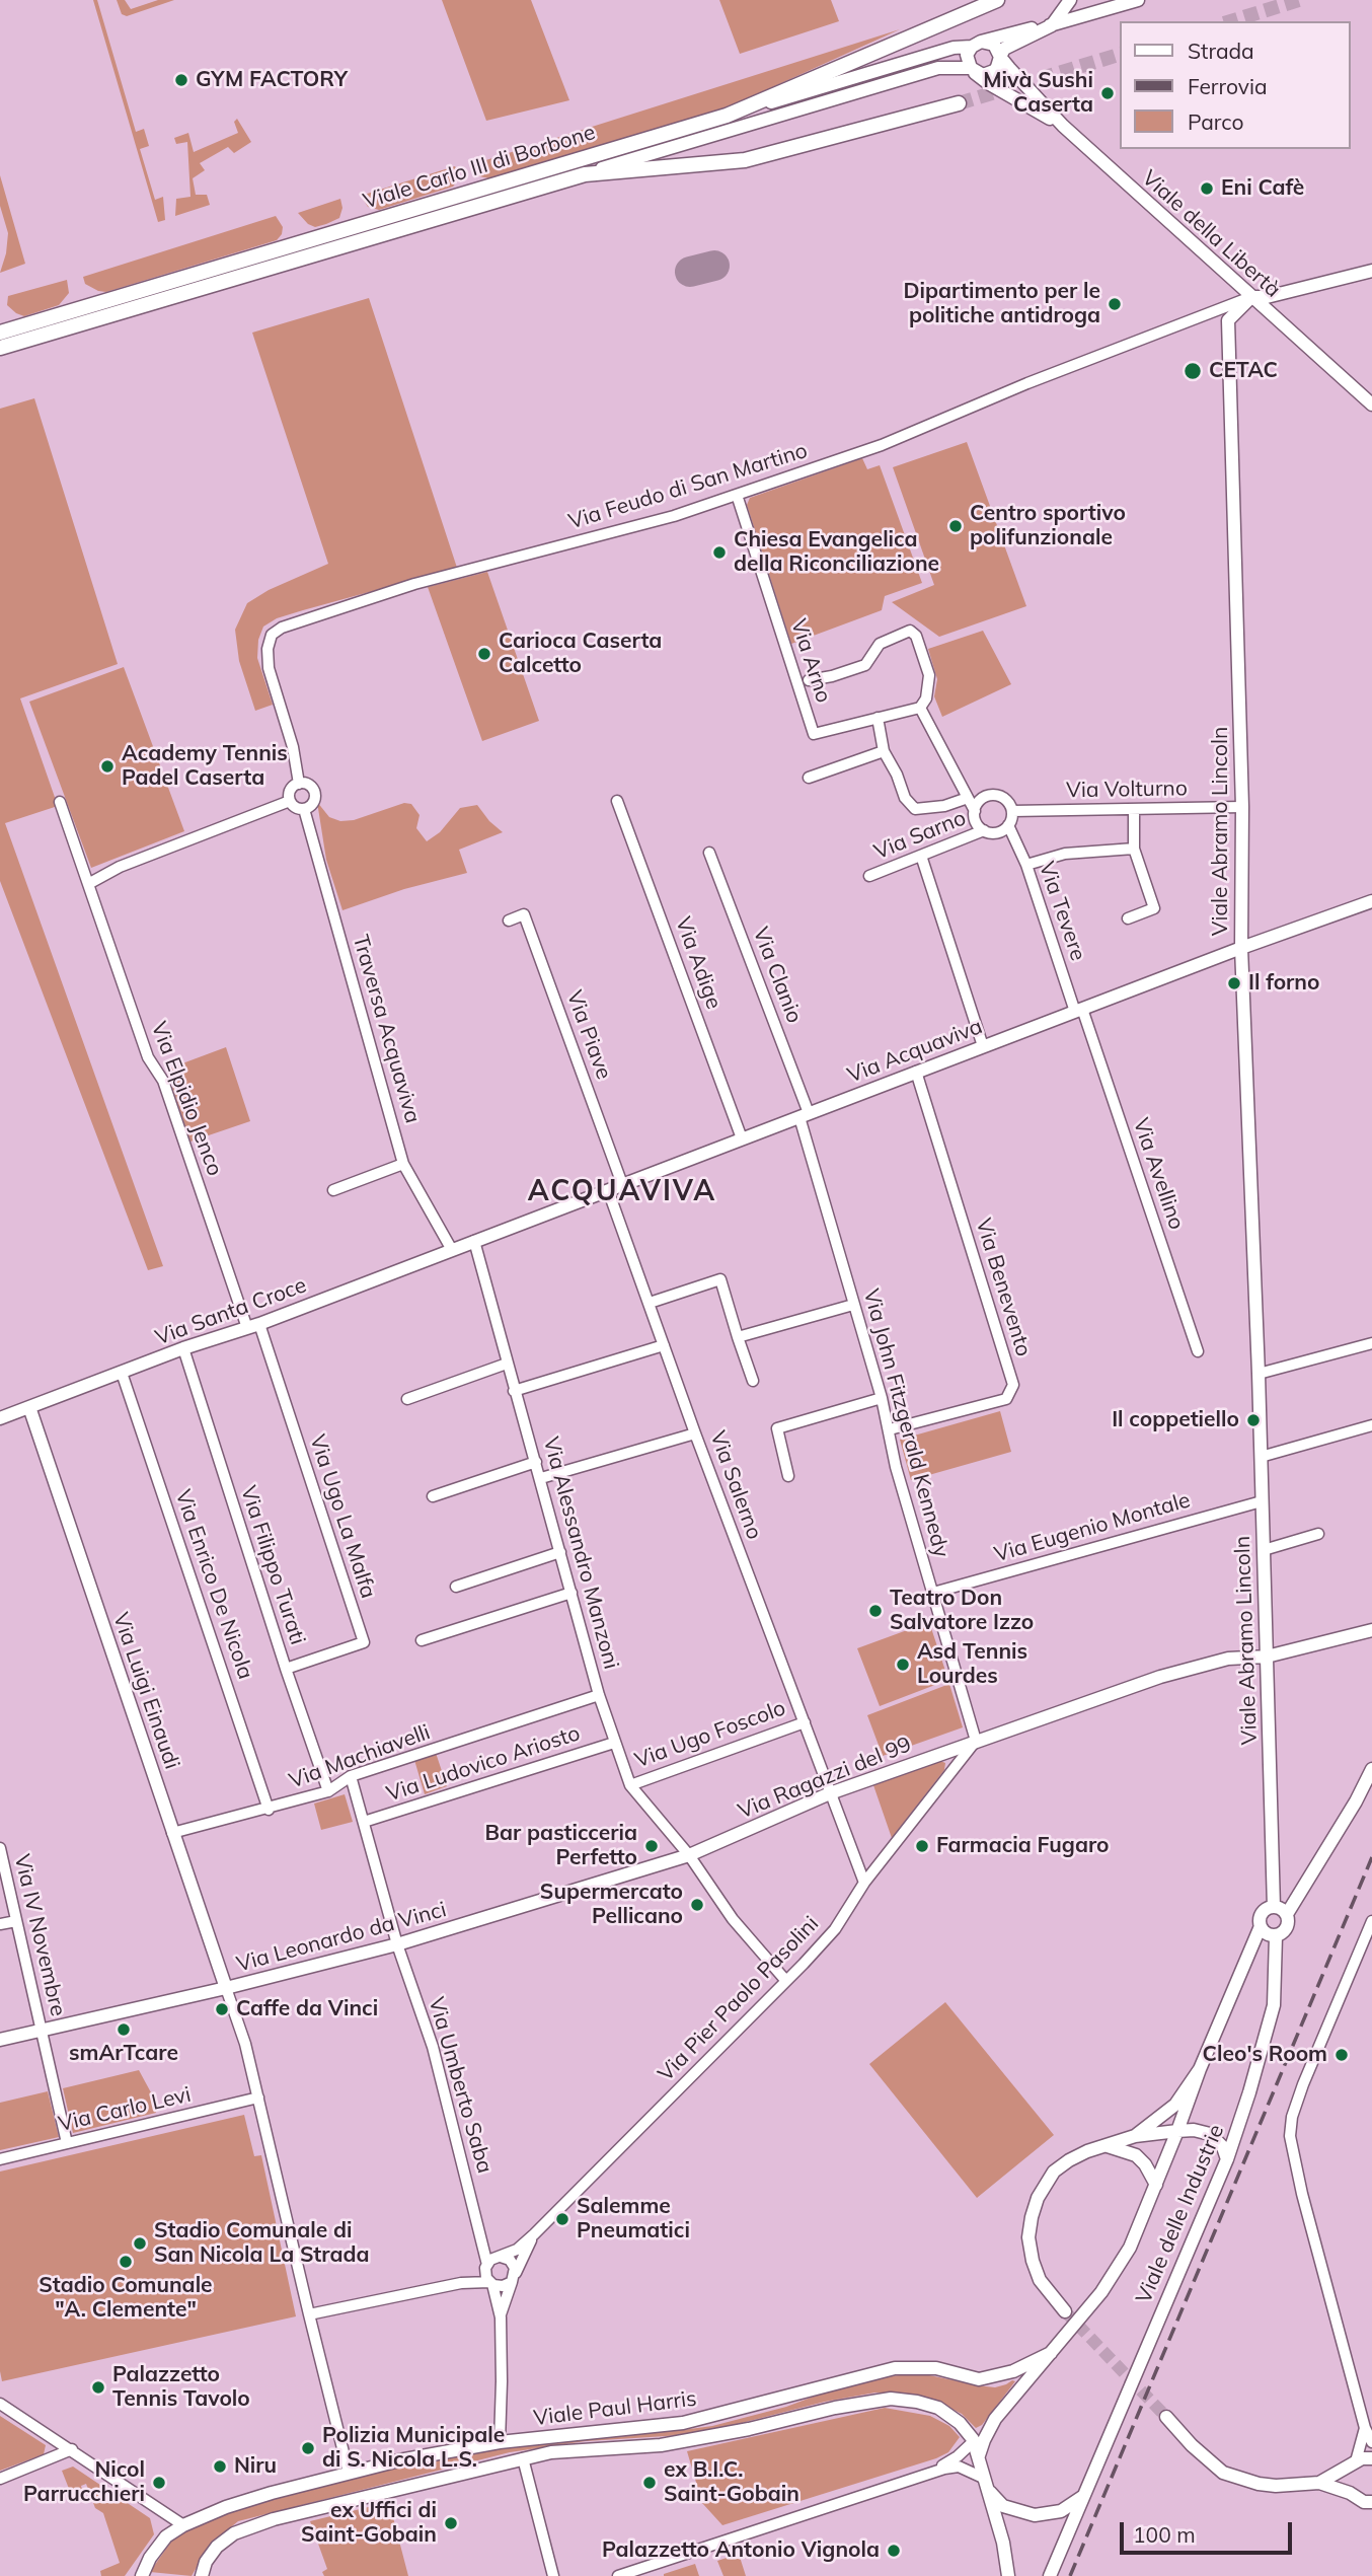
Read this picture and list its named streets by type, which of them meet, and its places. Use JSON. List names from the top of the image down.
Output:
{
  "streets": {
    "main road": ["Viale Carlo III di Borbone"],
    "street": [
      "Viale della Libertà",
      "Via Feudo di San Martino",
      "Via Arno",
      "Via Volturno",
      "Viale Abramo Lincoln",
      "Via Sarno",
      "Via Tevere",
      "Via Adige",
      "Via Clanio",
      "Traversa Acquaviva",
      "Via Piave",
      "Via Acquaviva",
      "Via Elpidio Jenco",
      "Via Avellino",
      "Via Benevento",
      "Via Santa Croce",
      "Via John Fitzgerald Kennedy",
      "Via Salerno",
      "Via Ugo La Malfa",
      "Via Eugenio Montale",
      "Via Alessandro Manzoni",
      "Via Filippo Turati",
      "Via Enrico De Nicola",
      "Via Luigi Einaudi",
      "Via Ugo Foscolo",
      "Via Machiavelli",
      "Via Ludovico Ariosto",
      "Via Ragazzi del 99",
      "Via IV Novembre",
      "Via Leonardo da Vinci",
      "Via Pier Paolo Pasolini",
      "Via Umberto Saba",
      "Via Carlo Levi",
      "Viale delle Industrie",
      "Viale Paul Harris"
    ]
  },
  "crossings": [
    ["Viale Carlo III di Borbone", "Viale della Libertà"],
    ["Viale della Libertà", "Via Feudo di San Martino"],
    ["Viale della Libertà", "Viale Abramo Lincoln"],
    ["Via Feudo di San Martino", "Via Arno"],
    ["Via Feudo di San Martino", "Viale Abramo Lincoln"],
    ["Via Feudo di San Martino", "Traversa Acquaviva"],
    ["Via Volturno", "Viale Abramo Lincoln"],
    ["Via Volturno", "Via Sarno"],
    ["Via Volturno", "Via Tevere"],
    ["Viale Abramo Lincoln", "Via Acquaviva"],
    ["Viale Abramo Lincoln", "Via Eugenio Montale"],
    ["Viale Abramo Lincoln", "Viale delle Industrie"],
    ["Via Sarno", "Via Tevere"],
    ["Via Tevere", "Via Acquaviva"],
    ["Via Tevere", "Via Avellino"],
    ["Via Adige", "Via Acquaviva"],
    ["Via Clanio", "Via Acquaviva"],
    ["Via Clanio", "Via John Fitzgerald Kennedy"],
    ["Traversa Acquaviva", "Via Santa Croce"],
    ["Via Piave", "Via Acquaviva"],
    ["Via Acquaviva", "Via Avellino"],
    ["Via Acquaviva", "Via Benevento"],
    ["Via Acquaviva", "Via Santa Croce"],
    ["Via Acquaviva", "Via John Fitzgerald Kennedy"],
    ["Via Acquaviva", "Via Salerno"],
    ["Via Acquaviva", "Via Alessandro Manzoni"],
    ["Via Elpidio Jenco", "Via Santa Croce"],
    ["Via Elpidio Jenco", "Via Ugo La Malfa"],
    ["Via Benevento", "Via John Fitzgerald Kennedy"],
    ["Via Santa Croce", "Via Ugo La Malfa"],
    ["Via Santa Croce", "Via Alessandro Manzoni"],
    ["Via Santa Croce", "Via Filippo Turati"],
    ["Via Santa Croce", "Via Enrico De Nicola"],
    ["Via Santa Croce", "Via Luigi Einaudi"],
    ["Via John Fitzgerald Kennedy", "Via Eugenio Montale"],
    ["Via John Fitzgerald Kennedy", "Via Ragazzi del 99"],
    ["Via John Fitzgerald Kennedy", "Via Pier Paolo Pasolini"],
    ["Via Salerno", "Via Ugo Foscolo"],
    ["Via Salerno", "Via Ragazzi del 99"],
    ["Via Salerno", "Via Pier Paolo Pasolini"],
    ["Via Ugo La Malfa", "Via Filippo Turati"],
    ["Via Alessandro Manzoni", "Via Ugo Foscolo"],
    ["Via Alessandro Manzoni", "Via Machiavelli"],
    ["Via Alessandro Manzoni", "Via Ludovico Ariosto"],
    ["Via Alessandro Manzoni", "Via Ragazzi del 99"],
    ["Via Alessandro Manzoni", "Via Leonardo da Vinci"],
    ["Via Alessandro Manzoni", "Via Pier Paolo Pasolini"],
    ["Via Filippo Turati", "Via Machiavelli"],
    ["Via Enrico De Nicola", "Via Machiavelli"],
    ["Via Luigi Einaudi", "Via Machiavelli"],
    ["Via Luigi Einaudi", "Via Leonardo da Vinci"],
    ["Via Machiavelli", "Via Umberto Saba"],
    ["Via Ludovico Ariosto", "Via Umberto Saba"],
    ["Via Ragazzi del 99", "Via Leonardo da Vinci"],
    ["Via Ragazzi del 99", "Via Pier Paolo Pasolini"],
    ["Via IV Novembre", "Via Leonardo da Vinci"],
    ["Via IV Novembre", "Via Carlo Levi"],
    ["Via Leonardo da Vinci", "Via Umberto Saba"],
    ["Via Pier Paolo Pasolini", "Via Umberto Saba"],
    ["Via Pier Paolo Pasolini", "Viale Paul Harris"]
  ],
  "districts": ["ACQUAVIVA"],
  "places": [
    "GYM FACTORY",
    "Mivà Sushi Caserta",
    "Eni Cafè",
    "Dipartimento per le politiche antidroga",
    "CETAC",
    "Centro sportivo polifunzionale",
    "Chiesa Evangelica della Riconciliazione",
    "Carioca Caserta Calcetto",
    "Academy Tennis Padel Caserta",
    "Il forno",
    "Il coppetiello",
    "Teatro Don Salvatore Izzo",
    "Asd Tennis Lourdes",
    "Bar pasticceria Perfetto",
    "Farmacia Fugaro",
    "Supermercato Pellicano",
    "Caffe da Vinci",
    "smArTcare",
    "Cleo's Room",
    "Salemme Pneumatici",
    "Stadio Comunale di San Nicola La Strada",
    "Stadio Comunale \"A. Clemente\"",
    "Palazzetto Tennis Tavolo",
    "Polizia Municipale di S. Nicola L.S.",
    "Niru",
    "Nicol Parrucchieri",
    "ex B.I.C. Saint-Gobain",
    "ex Uffici di Saint-Gobain",
    "Palazzetto Antonio Vignola"
  ],
  "legend": ["Strada", "Ferrovia", "Parco"],
  "scale_bar": "100 m"
}
